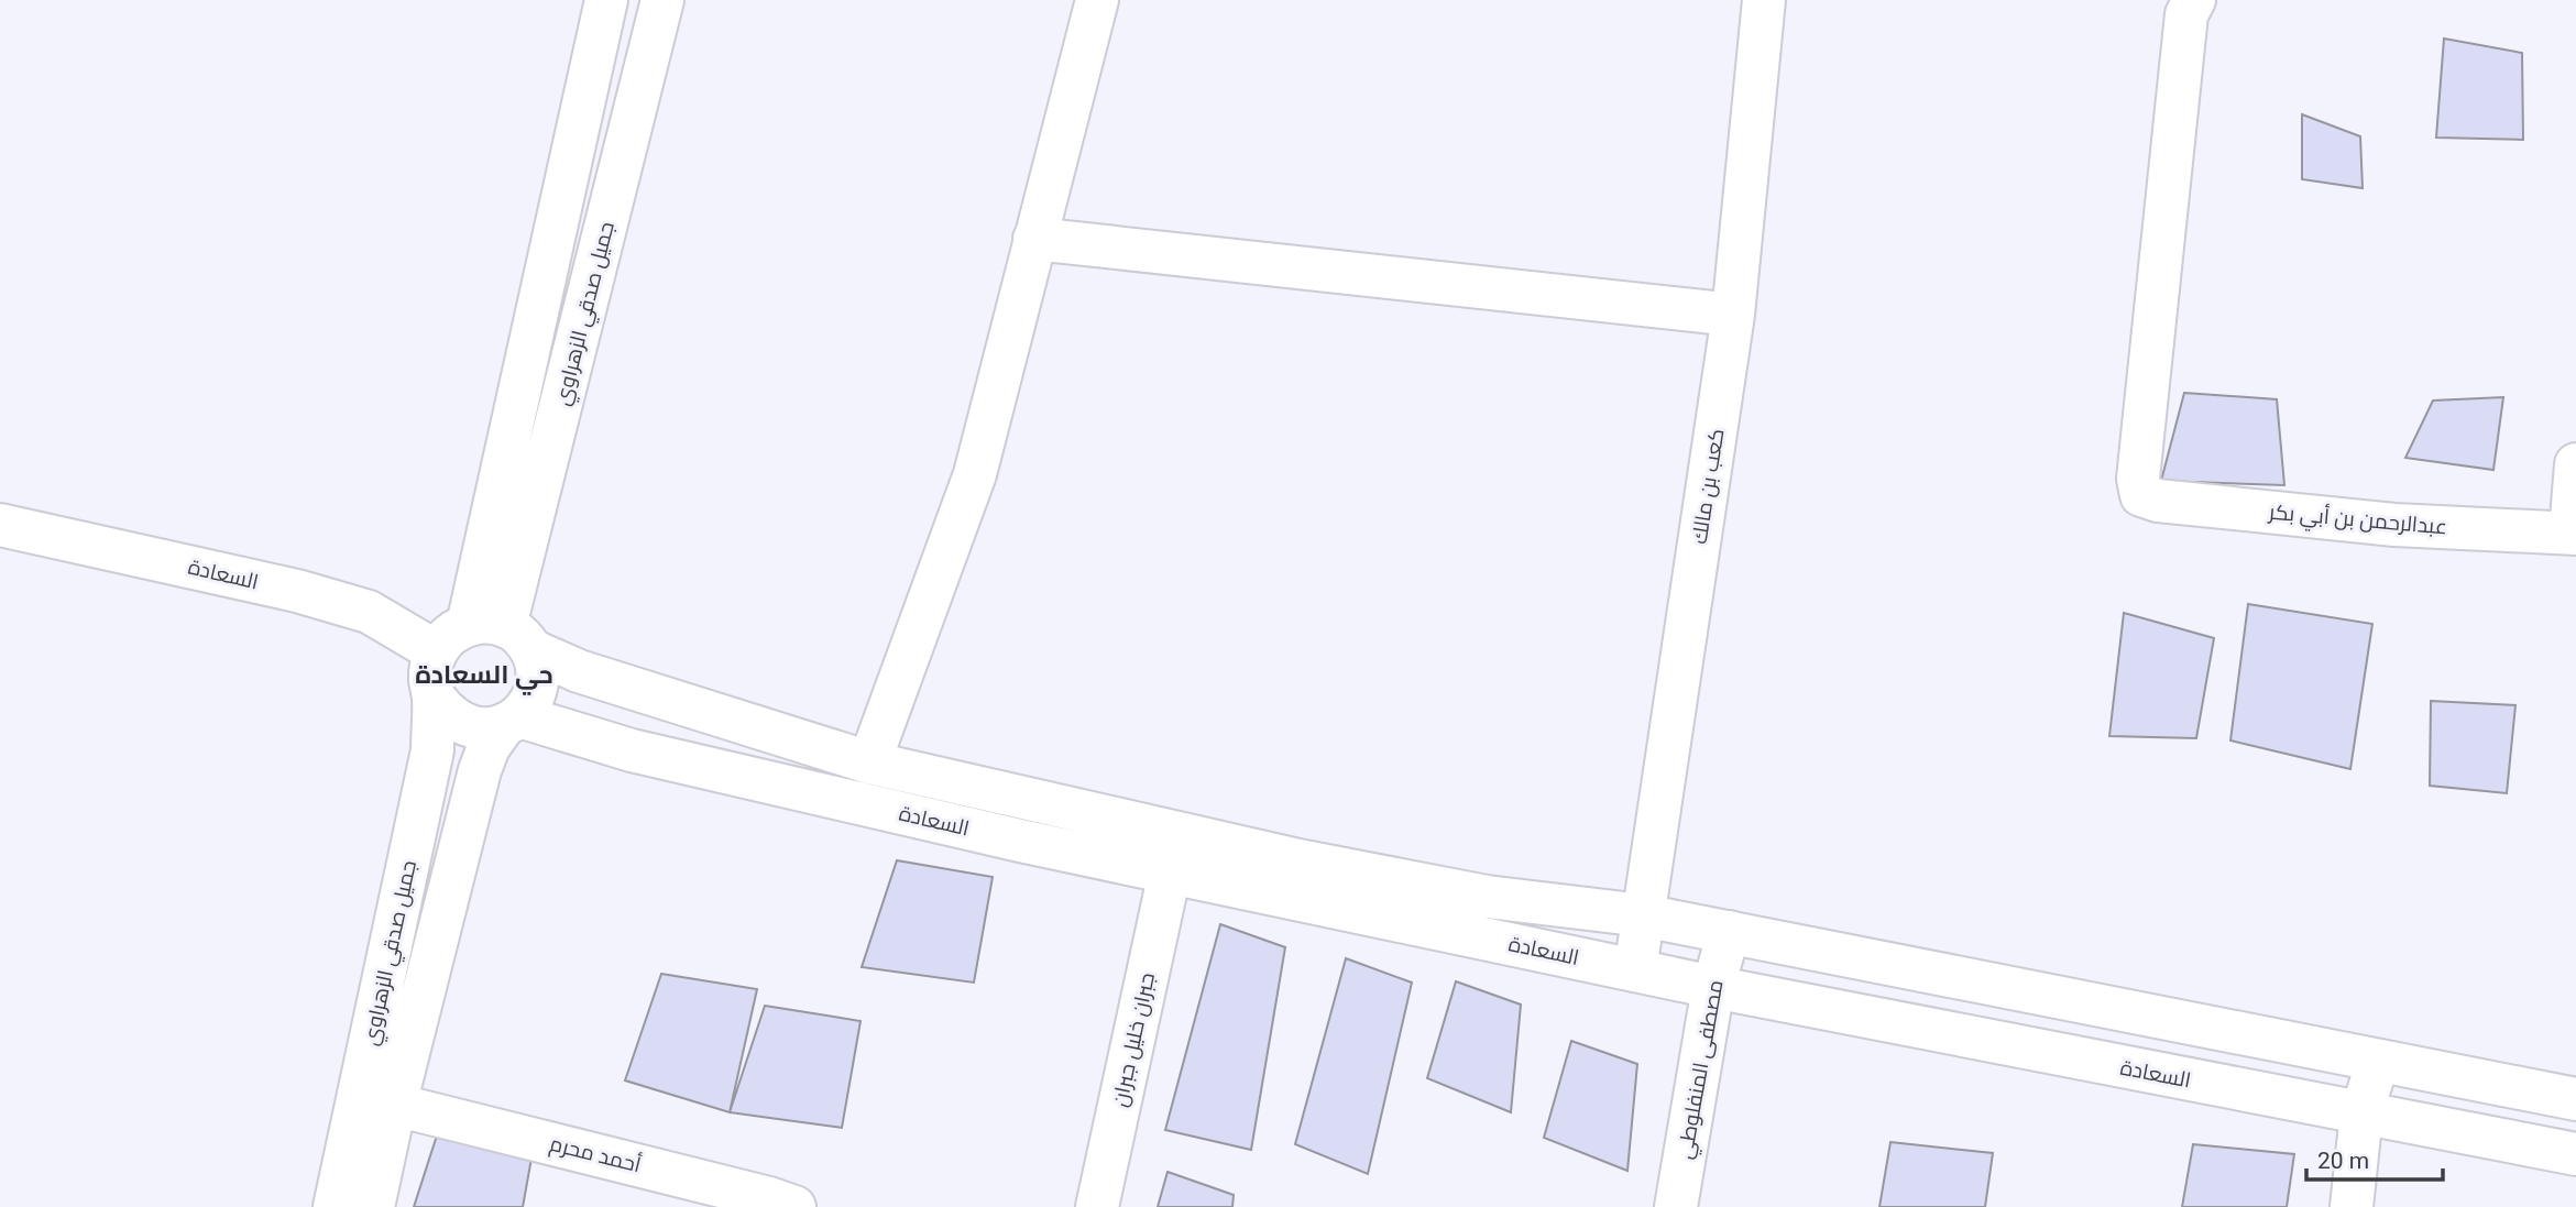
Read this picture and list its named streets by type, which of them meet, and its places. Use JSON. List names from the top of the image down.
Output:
{
  "streets": {
    "street": [
      "جميل صدقي الزهراوي",
      "كعب بن مالك",
      "عبدالرحمن بن أبي بكر",
      "السعادة",
      "جبران خليل جبران",
      "مصطفى المنفلوطي",
      "أحمد محرم"
    ]
  },
  "crossings": [
    ["جميل صدقي الزهراوي", "السعادة"],
    ["جميل صدقي الزهراوي", "أحمد محرم"],
    ["كعب بن مالك", "السعادة"],
    ["السعادة", "جبران خليل جبران"],
    ["السعادة", "مصطفى المنفلوطي"]
  ],
  "districts": ["حي السعادة"],
  "scale_bar": "20 m"
}
